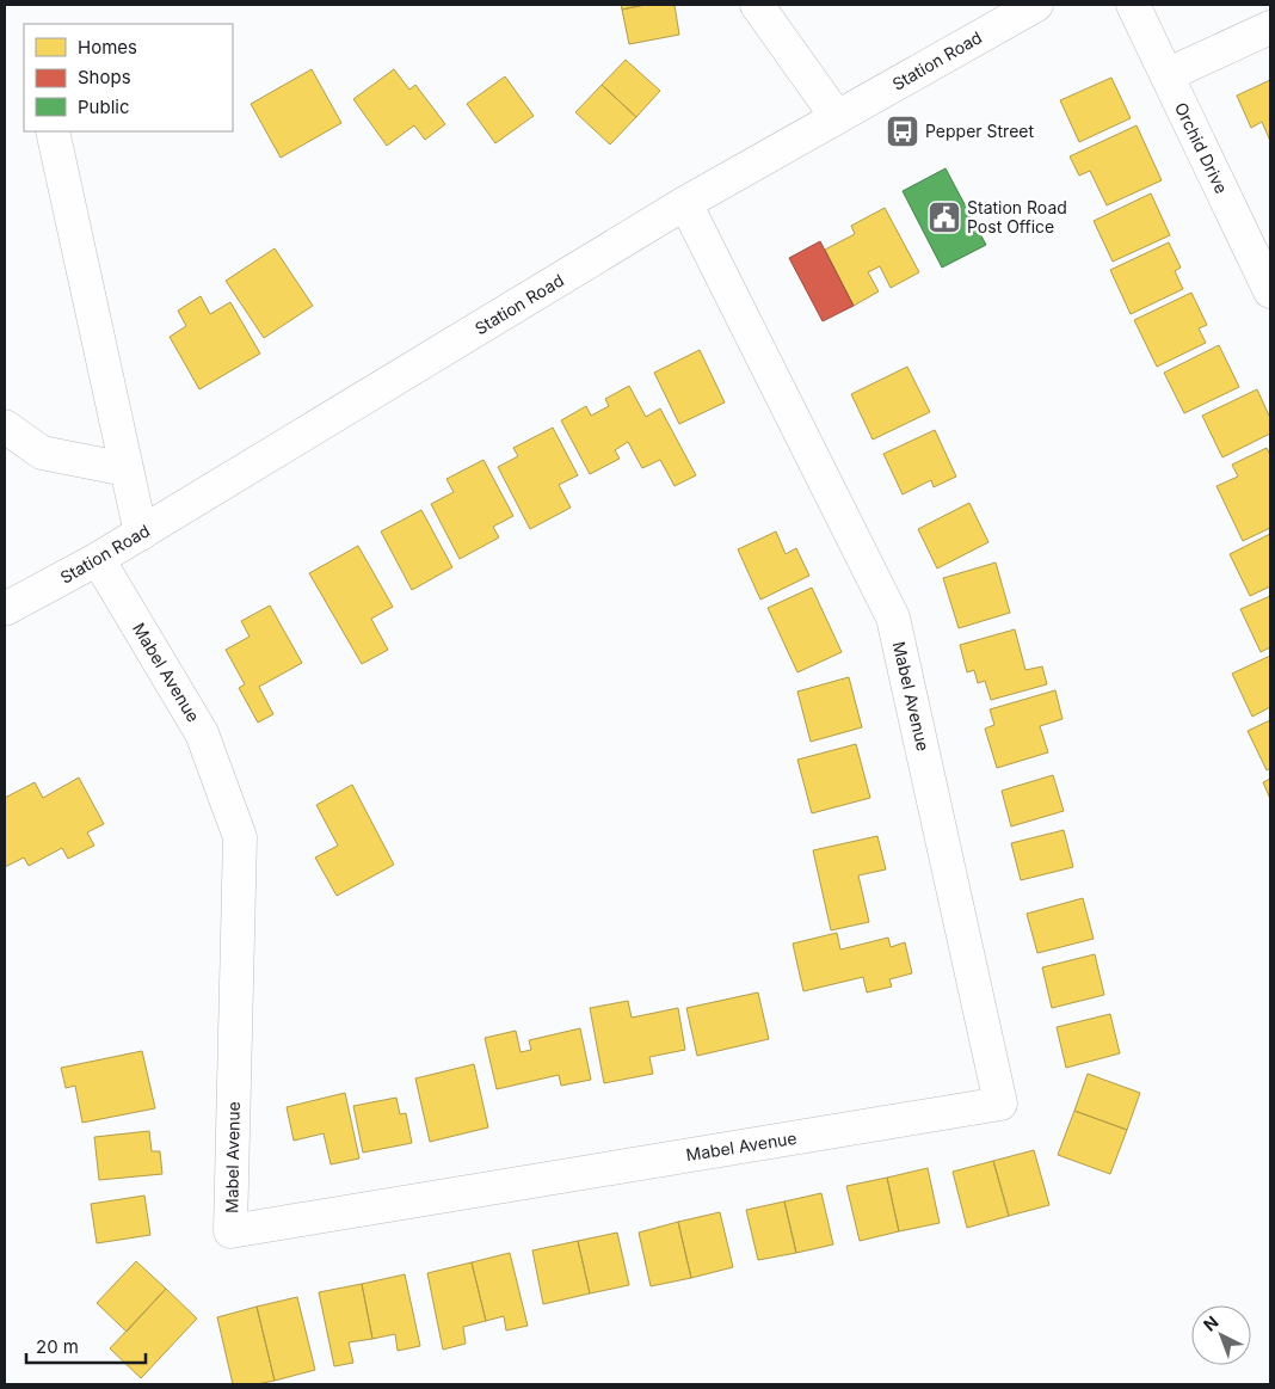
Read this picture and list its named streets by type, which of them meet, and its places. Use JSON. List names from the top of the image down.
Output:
{
  "streets": {
    "street": ["Station Road", "Orchid Drive", "Mabel Avenue"]
  },
  "crossings": [
    ["Station Road", "Mabel Avenue"]
  ],
  "places": {
    "bus stop": ["Pepper Street"],
    "public building": ["Station Road Post Office"]
  },
  "legend": ["Homes", "Shops", "Public"],
  "scale_bar": "20 m",
  "north": "top left"
}
